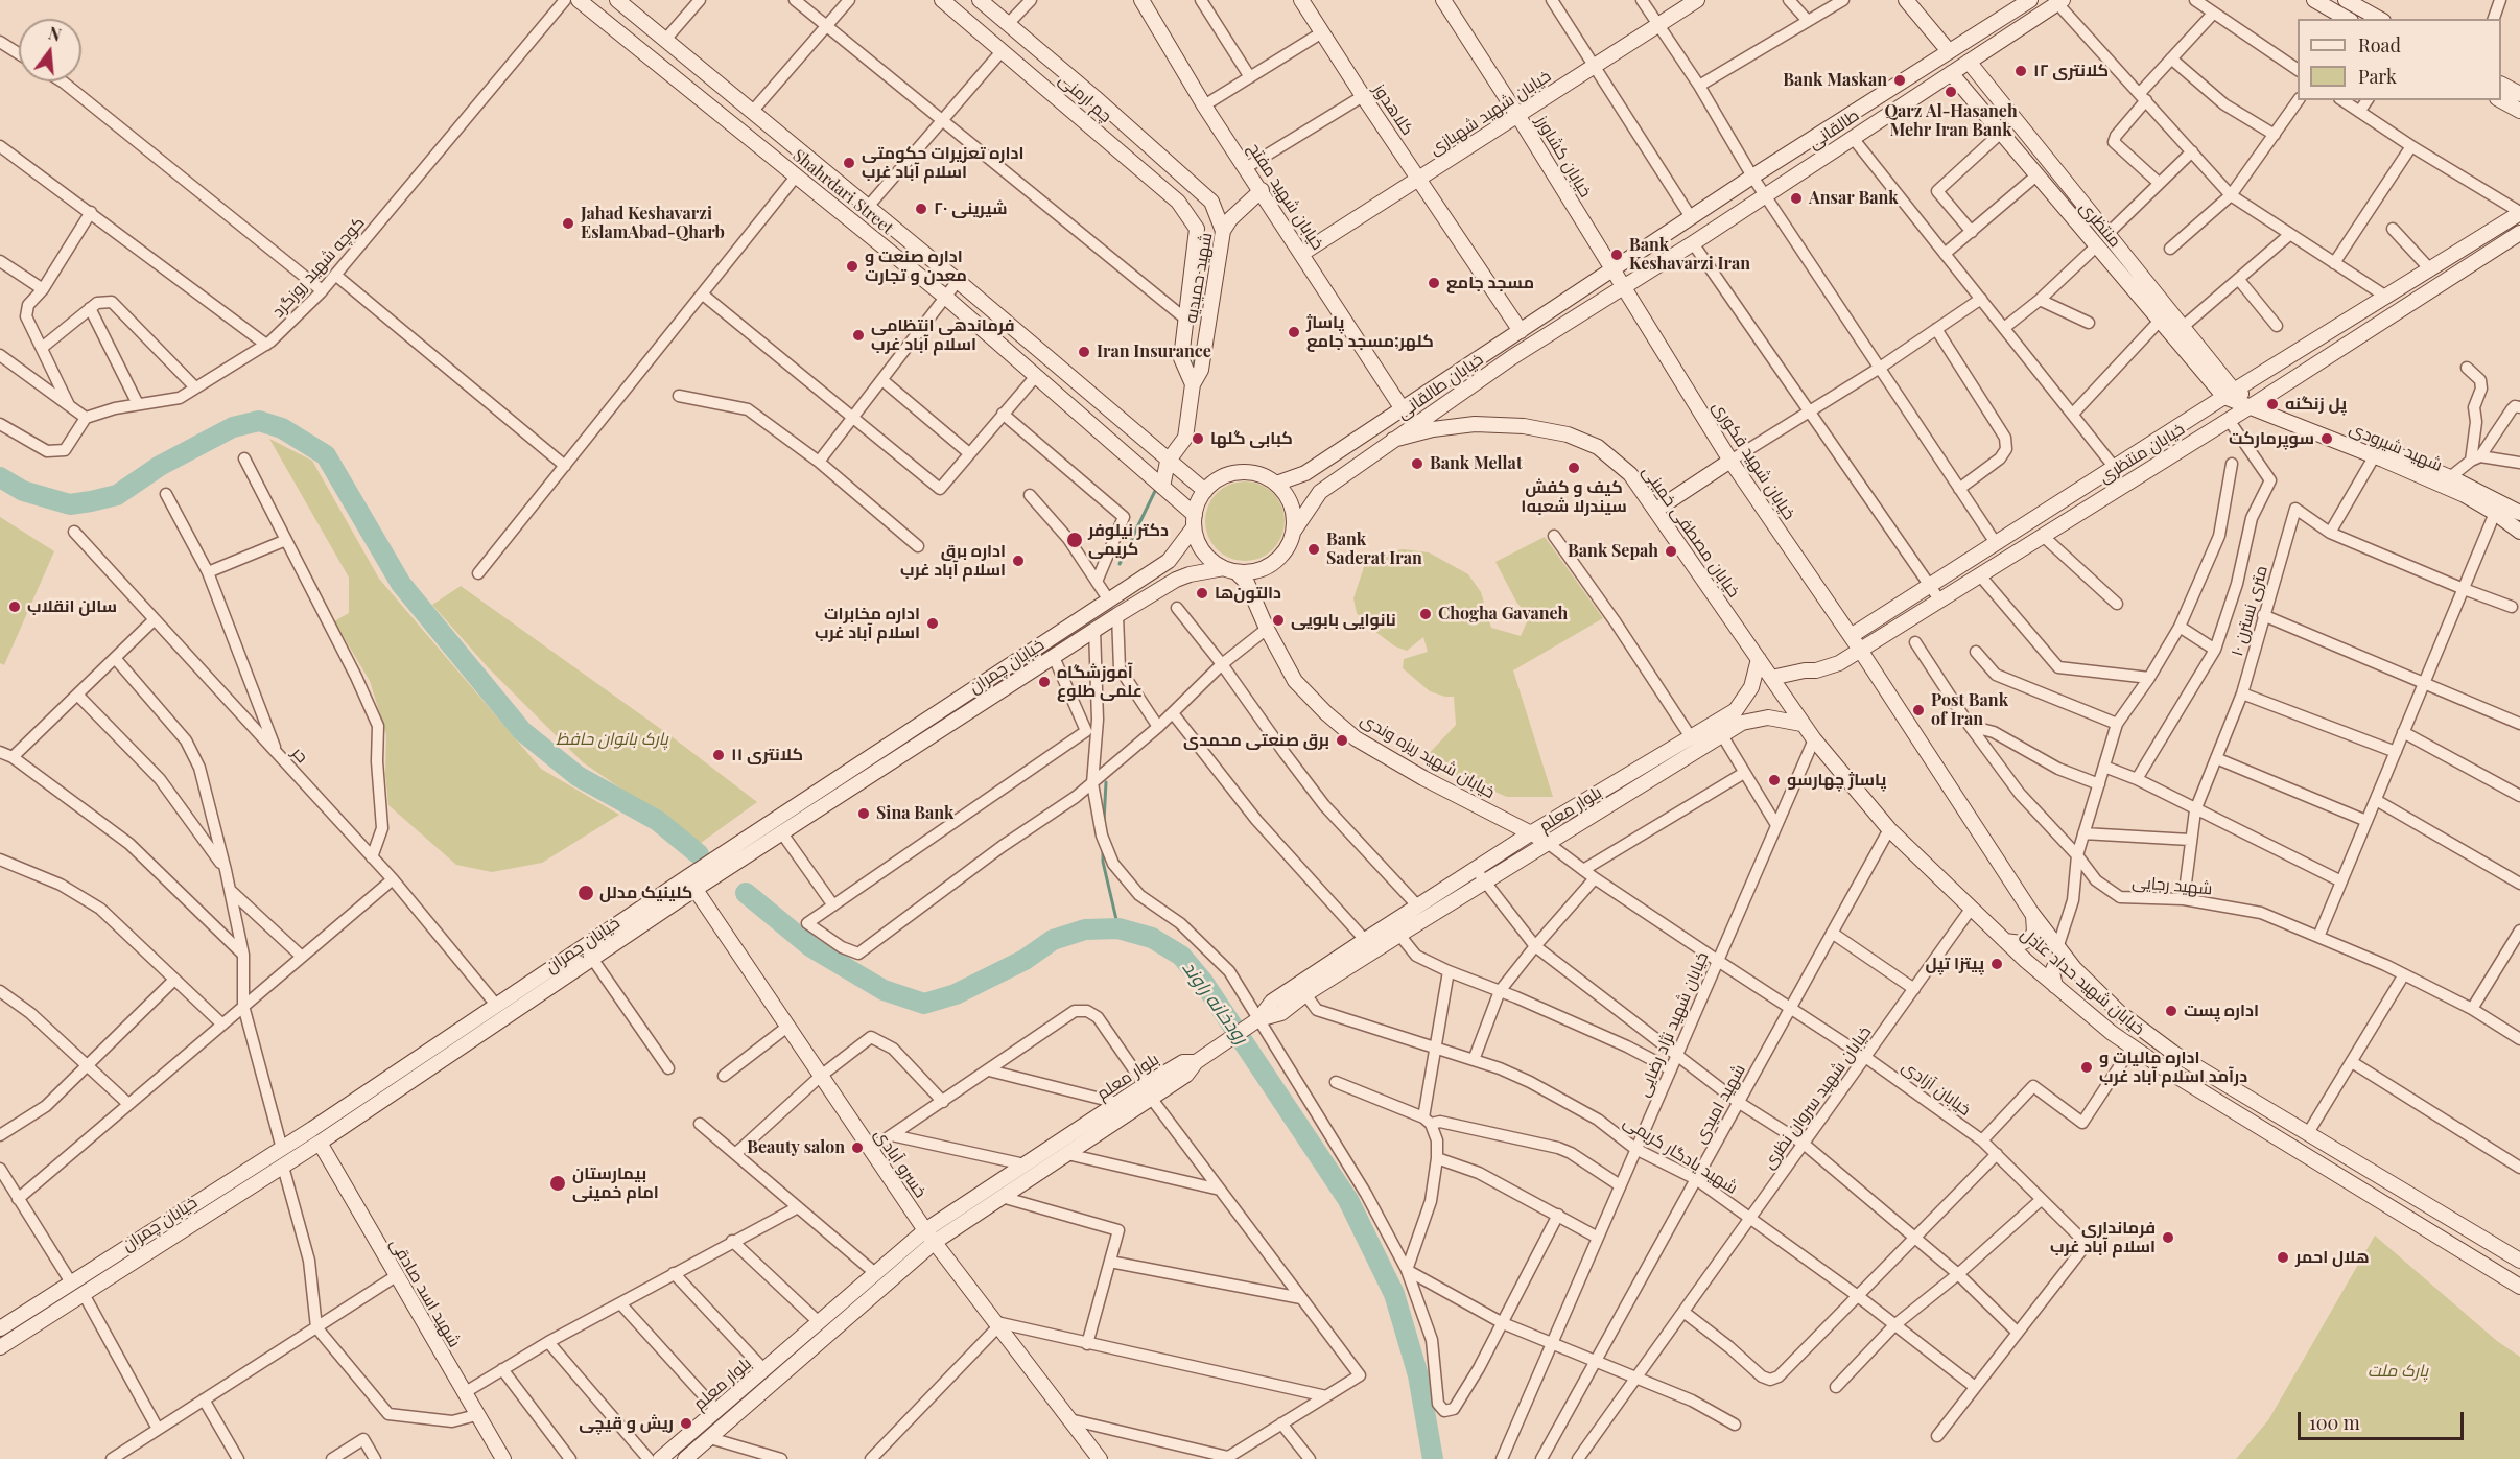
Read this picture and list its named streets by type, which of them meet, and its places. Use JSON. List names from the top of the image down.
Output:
{
  "streets": {
    "main road": [
      "چم ارمنی",
      "کلاهدوز",
      "خیابان شهید شهبازی",
      "طالقانی",
      "خیابان کشاورز",
      "Shahrdari Street",
      "خیابان شهید مفتح",
      "منتظری",
      "شهید حمیدیه",
      "خیابان طالقانی",
      "شهید شیرودی",
      "خیابان منتظری",
      "خیابان شهید فکوری",
      "خیابان مصطفی خمینی",
      "خیابان چمران",
      "خیابان شهید ریزه وندی",
      "بلوار معلم",
      "خیابان شهید حداد عادل",
      "خسرو آبادی",
      "شهید اسد صادقی"
    ],
    "street": [
      "کوچه شهید روزگرد",
      "۱۰ متری نسترن",
      "حر",
      "شهید رجایی",
      "خیابان شهید نژاد رضایی",
      "خیابان آزادی",
      "خیابان شهید سروان نظری",
      "شهید امیدی",
      "شهید یادگار کریمی"
    ]
  },
  "crossings": [
    ["چم ارمنی", "شهید حمیدیه"],
    ["کلاهدوز", "خیابان شهید شهبازی"],
    ["کلاهدوز", "خیابان طالقانی"],
    ["خیابان شهید شهبازی", "خیابان کشاورز"],
    ["خیابان شهید شهبازی", "خیابان شهید مفتح"],
    ["طالقانی", "خیابان کشاورز"],
    ["طالقانی", "منتظری"],
    ["طالقانی", "خیابان طالقانی"],
    ["طالقانی", "خیابان شهید فکوری"],
    ["خیابان کشاورز", "خیابان طالقانی"],
    ["خیابان کشاورز", "خیابان شهید فکوری"],
    ["Shahrdari Street", "شهید حمیدیه"],
    ["Shahrdari Street", "خیابان طالقانی"],
    ["Shahrdari Street", "خیابان چمران"],
    ["Shahrdari Street", "خیابان شهید ریزه وندی"],
    ["خیابان شهید مفتح", "شهید حمیدیه"],
    ["خیابان شهید مفتح", "خیابان طالقانی"],
    ["منتظری", "خیابان منتظری"],
    ["خیابان طالقانی", "خیابان شهید فکوری"],
    ["خیابان طالقانی", "خیابان مصطفی خمینی"],
    ["خیابان طالقانی", "خیابان چمران"],
    ["خیابان طالقانی", "خیابان شهید ریزه وندی"],
    ["شهید شیرودی", "خیابان منتظری"],
    ["خیابان منتظری", "خیابان شهید فکوری"],
    ["خیابان منتظری", "خیابان مصطفی خمینی"],
    ["خیابان منتظری", "خیابان شهید حداد عادل"],
    ["خیابان شهید فکوری", "خیابان شهید حداد عادل"],
    ["خیابان مصطفی خمینی", "بلوار معلم"],
    ["خیابان مصطفی خمینی", "خیابان شهید حداد عادل"],
    ["۱۰ متری نسترن", "شهید رجایی"],
    ["خیابان چمران", "حر"],
    ["خیابان چمران", "خیابان شهید ریزه وندی"],
    ["خیابان چمران", "خسرو آبادی"],
    ["خیابان چمران", "شهید اسد صادقی"],
    ["خیابان شهید ریزه وندی", "بلوار معلم"],
    ["خیابان شهید ریزه وندی", "خیابان آزادی"],
    ["بلوار معلم", "خیابان شهید حداد عادل"],
    ["بلوار معلم", "خیابان آزادی"],
    ["بلوار معلم", "شهید یادگار کریمی"],
    ["بلوار معلم", "خسرو آبادی"],
    ["خیابان شهید حداد عادل", "خیابان شهید نژاد رضایی"],
    ["خیابان شهید حداد عادل", "خیابان شهید سروان نظری"],
    ["خیابان شهید حداد عادل", "شهید امیدی"],
    ["خیابان شهید نژاد رضایی", "خیابان آزادی"],
    ["خیابان شهید نژاد رضایی", "شهید یادگار کریمی"],
    ["خیابان آزادی", "خیابان شهید سروان نظری"],
    ["خیابان آزادی", "شهید امیدی"],
    ["خیابان آزادی", "شهید یادگار کریمی"],
    ["خیابان شهید سروان نظری", "شهید یادگار کریمی"],
    ["شهید امیدی", "شهید یادگار کریمی"]
  ],
  "water": ["رودخانه راوند"],
  "parks": ["پارک بانوان حافظ", "پارک ملت"],
  "places": [
    "کلانتری ۱۲",
    "Bank Maskan",
    "Qarz Al-Hasaneh Mehr Iran Bank",
    "اداره تعزیرات حکومتی اسلام آباد غرب",
    "Ansar Bank",
    "شیرینی ۲۰",
    "Jahad Keshavarzi EslamAbad-Qharb",
    "Bank Keshavarzi Iran",
    "اداره صنعت و معدن و تجارت",
    "مسجد جامع",
    "پاساژ کلهر;مسجد جامع",
    "فرماندهی انتظامی اسلام آباد غرب",
    "Iran Insurance",
    "پل زنگنه",
    "کبابی گلها",
    "سوپرمارکت",
    "Bank Mellat",
    "کیف و کفش سیندرلا شعبه۱",
    "دکتر نیلوفر کریمی",
    "Bank Saderat Iran",
    "Bank Sepah",
    "اداره برق اسلام آباد غرب",
    "دالتون‌ها",
    "سالن انقلاب",
    "Chogha Gavaneh",
    "نانوایی بابویی",
    "اداره مخابرات اسلام آباد غرب",
    "آموزشگاه علمی طلوع",
    "Post Bank of Iran",
    "برق صنعتی محمدی",
    "کلانتری ۱۱",
    "پاساژ چهارسو",
    "Sina Bank",
    "کلینیک مدلل",
    "پیتزا تپل",
    "اداره پست",
    "اداره مالیات و درآمد اسلام آباد غرب",
    "Beauty salon",
    "بیمارستان امام خمینی",
    "فرمانداری اسلام آباد غرب",
    "هلال احمر",
    "ریش و قیچی"
  ],
  "legend": ["Road", "Park"],
  "scale_bar": "100 m",
  "north": "top"
}
